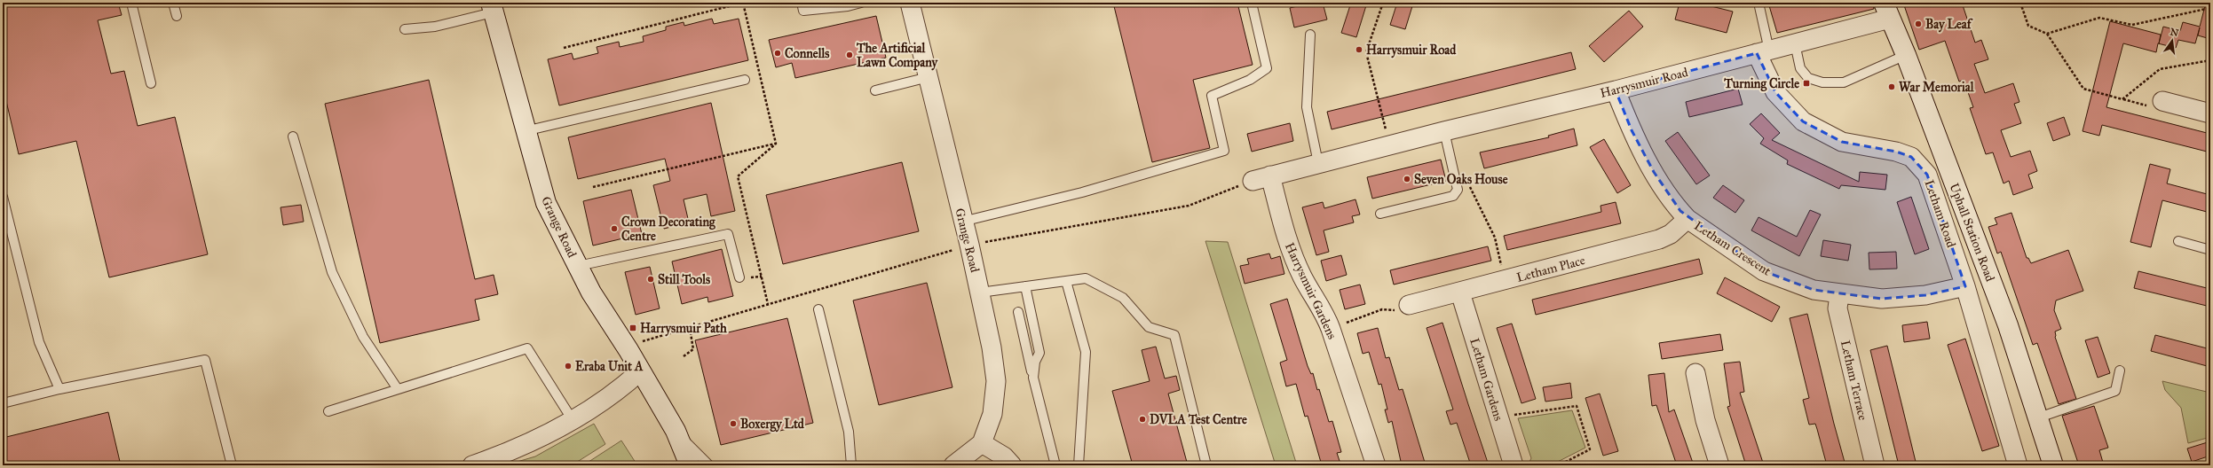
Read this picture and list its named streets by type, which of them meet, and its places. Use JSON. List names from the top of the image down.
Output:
{
  "streets": {
    "street": [
      "Harrysmuir Road",
      "Letham Road",
      "Grange Road",
      "Uphall Station Road",
      "Letham Crescent",
      "Letham Place",
      "Harrysmuir Gardens",
      "Letham Gardens",
      "Letham Terrace"
    ]
  },
  "crossings": [
    ["Harrysmuir Road", "Letham Road"],
    ["Harrysmuir Road", "Uphall Station Road"],
    ["Harrysmuir Road", "Letham Crescent"],
    ["Harrysmuir Road", "Harrysmuir Gardens"],
    ["Letham Road", "Letham Crescent"],
    ["Letham Crescent", "Letham Place"],
    ["Letham Crescent", "Letham Terrace"],
    ["Letham Place", "Letham Gardens"]
  ],
  "places": {
    "other": [
      "Bay Leaf",
      "Harrysmuir Road",
      "Connells",
      "The Artificial Lawn Company",
      "War Memorial",
      "Seven Oaks House",
      "Crown Decorating Centre",
      "Still Tools",
      "Eraba Unit A",
      "DVLA Test Centre",
      "Boxergy Ltd"
    ],
    "transit": ["Turning Circle", "Harrysmuir Path"]
  },
  "north": "top"
}
